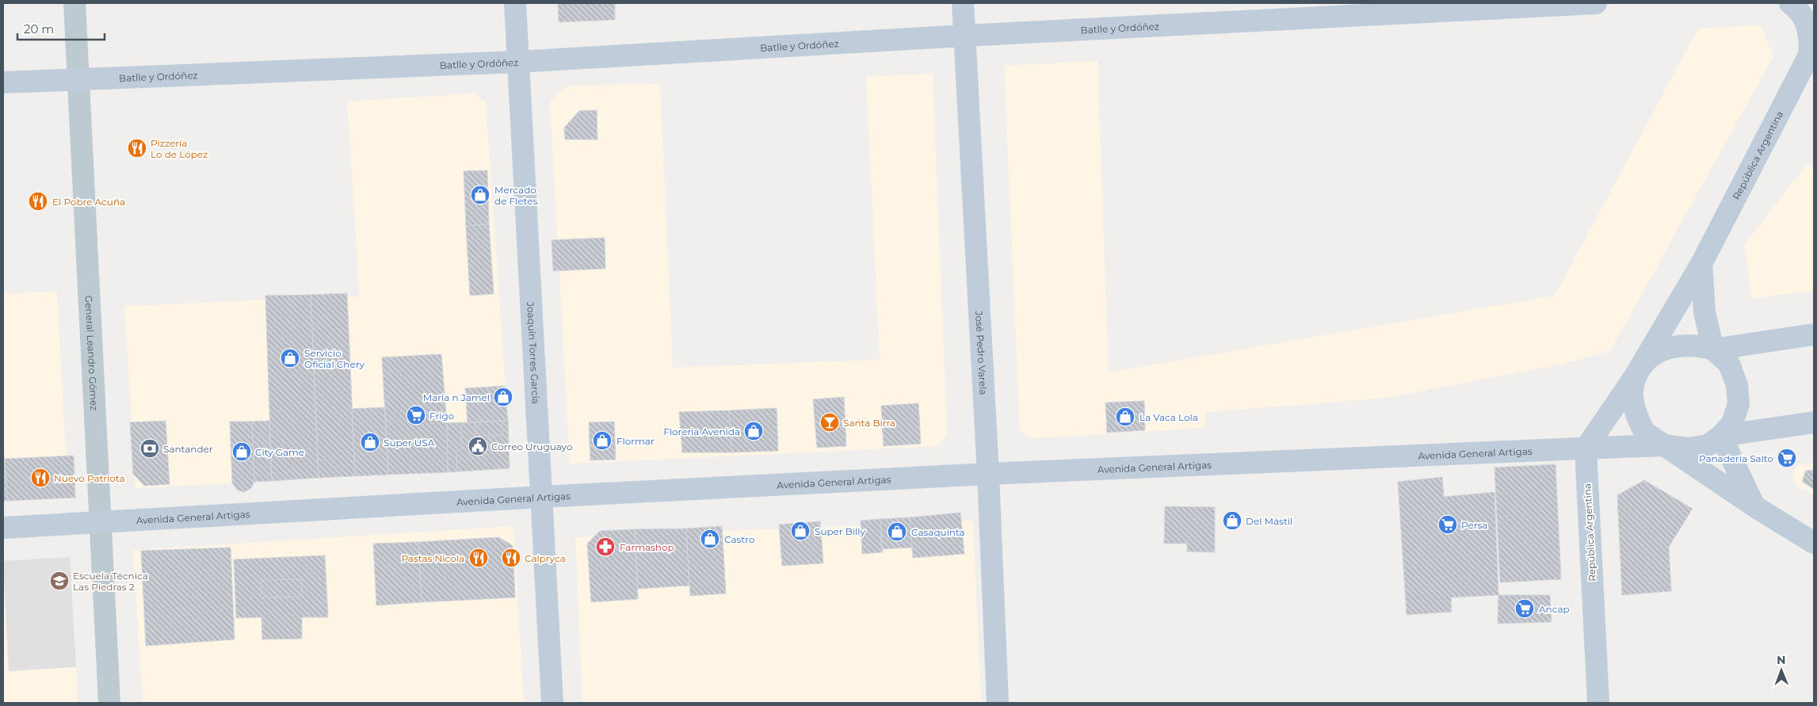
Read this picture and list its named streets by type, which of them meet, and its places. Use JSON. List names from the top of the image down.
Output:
{
  "streets": {
    "street": [
      "Batlle y Ordóñez",
      "República Argentina",
      "José Pedro Varela",
      "General Leandro Gómez",
      "Joaquín Torres García",
      "Avenida General Artigas"
    ]
  },
  "crossings": [
    ["Batlle y Ordóñez", "José Pedro Varela"],
    ["Batlle y Ordóñez", "General Leandro Gómez"],
    ["Batlle y Ordóñez", "Joaquín Torres García"],
    ["República Argentina", "Avenida General Artigas"],
    ["José Pedro Varela", "Avenida General Artigas"],
    ["General Leandro Gómez", "Avenida General Artigas"],
    ["Joaquín Torres García", "Avenida General Artigas"]
  ],
  "places": {
    "restaurant": [
      "Pizzería Lo de López",
      "El Pobre Acuña",
      "Nuevo Patriota",
      "Pastas Nicola",
      "Calpryca"
    ],
    "shop": [
      "Mercado de Fletes",
      "Servicio Oficial Chery",
      "Maria n Jamel",
      "La Vaca Lola",
      "Floreria Avenida",
      "Flormar",
      "Super USA",
      "City Game",
      "Del Mástil",
      "Super Billy",
      "Casaquinta",
      "Castro"
    ],
    "supermarket": [
      "Frigo",
      "Panadería Salto",
      "Persa",
      "Ancap"
    ],
    "bar": ["Santa Birra"],
    "public building": ["Correo Uruguayo"],
    "bank": ["Santander"],
    "pharmacy": ["Farmashop"],
    "school or university": ["Escuela Técnica Las Piedras 2"]
  },
  "scale_bar": "20 m",
  "north": "top"
}
